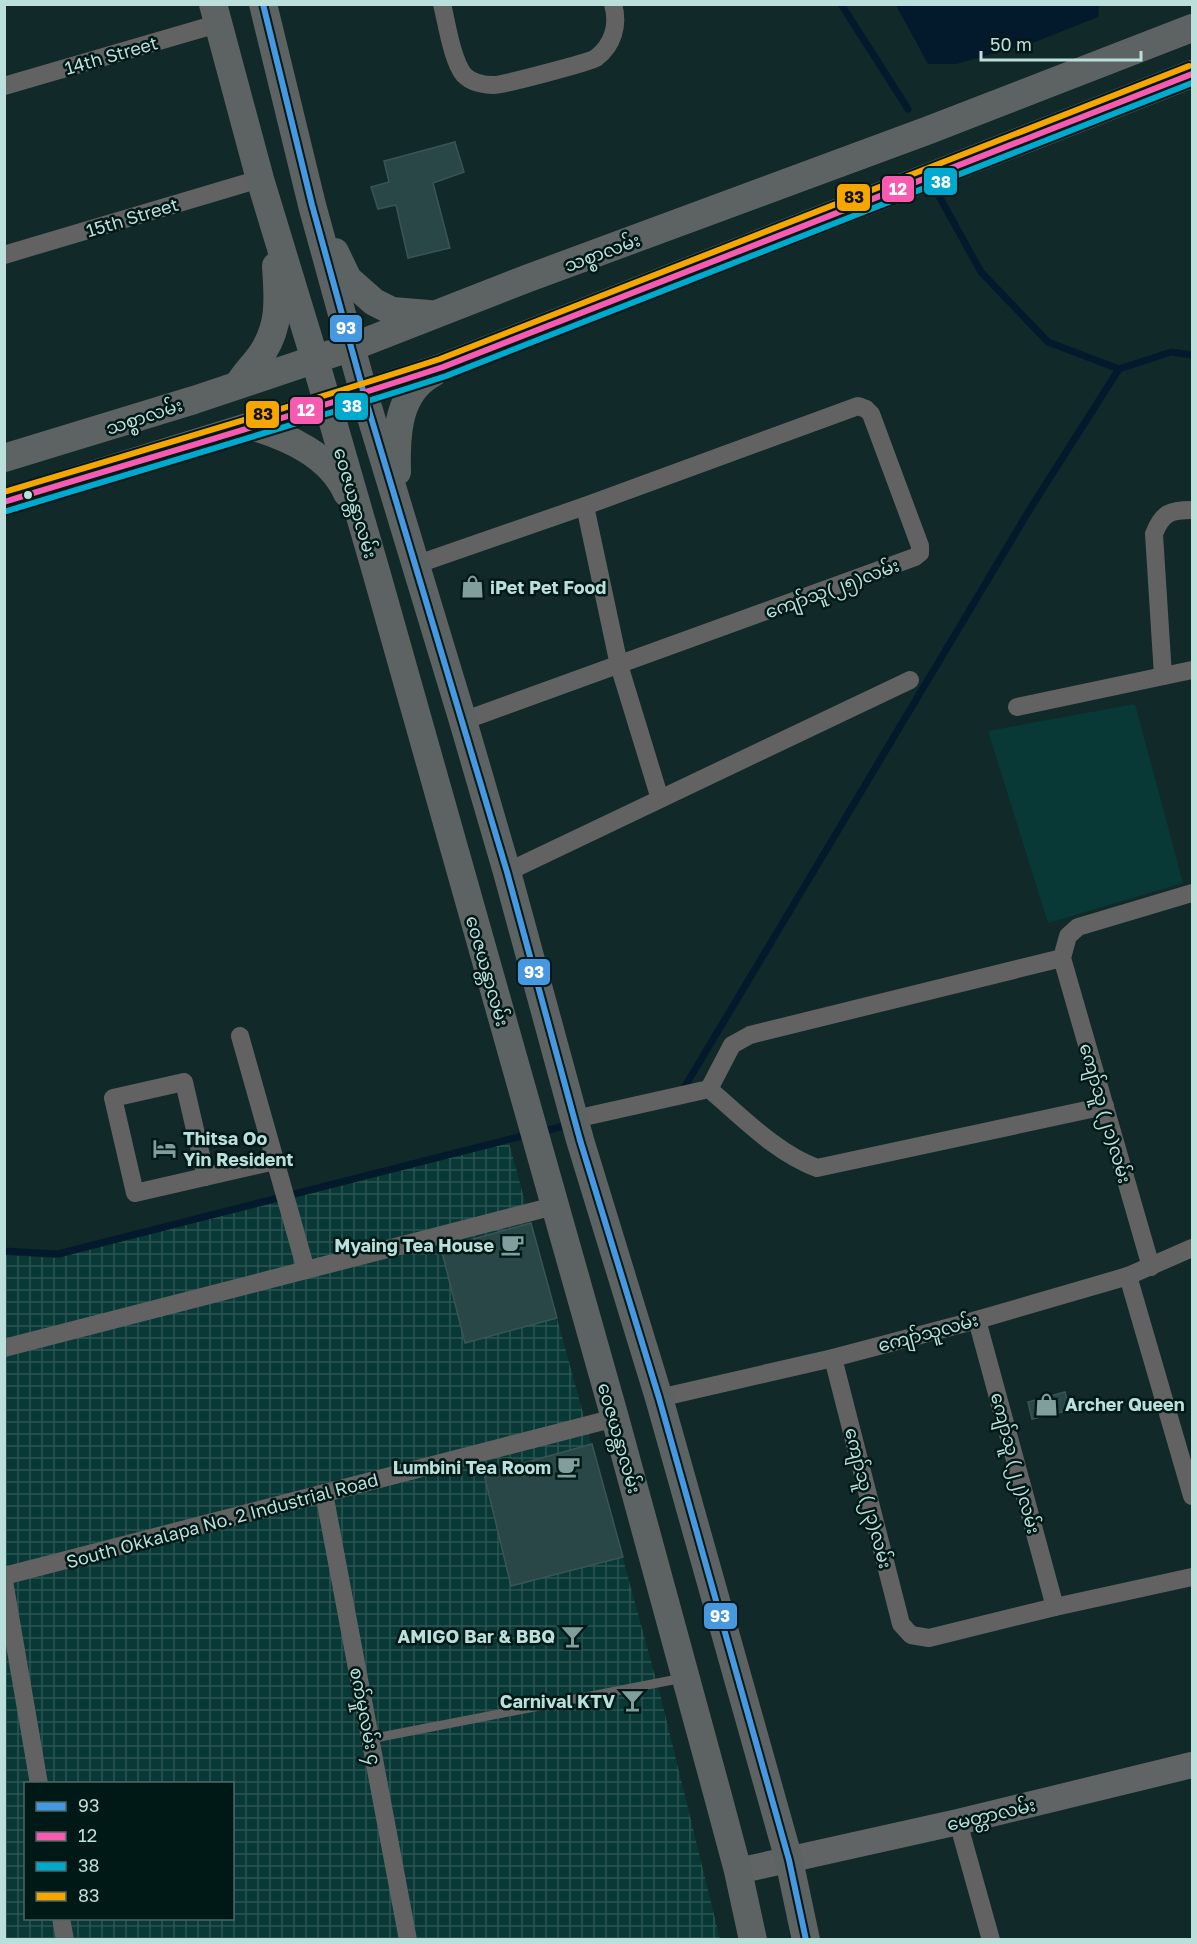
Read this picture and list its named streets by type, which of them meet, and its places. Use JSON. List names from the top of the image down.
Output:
{
  "streets": {
    "main road": ["သစ္စာလမ်း", "ဝေဇယန္တာလမ်း", "မေတ္တာလမ်း"],
    "street": [
      "14th Street",
      "15th Street",
      "ကျော်သူ(၂၅)လမ်း",
      "ကျော်သူ (၂၁)လမ်း",
      "ကျော်သူလမ်း",
      "ကျော်သူ (၂၂)လမ်း",
      "ကျော်သူ (၂၃)လမ်း",
      "South Okkalapa No. 2 Industrial Road",
      "စက်မှုလမ်း ၄"
    ]
  },
  "crossings": [
    ["14th Street", "ဝေဇယန္တာလမ်း"],
    ["15th Street", "ဝေဇယန္တာလမ်း"],
    ["သစ္စာလမ်း", "ဝေဇယန္တာလမ်း"],
    ["ဝေဇယန္တာလမ်း", "South Okkalapa No. 2 Industrial Road"],
    ["ဝေဇယန္တာလမ်း", "မေတ္တာလမ်း"],
    ["ကျော်သူ (၂၁)လမ်း", "ကျော်သူလမ်း"],
    ["ကျော်သူလမ်း", "ကျော်သူ (၂၂)လမ်း"],
    ["ကျော်သူလမ်း", "ကျော်သူ (၂၃)လမ်း"],
    ["ကျော်သူ (၂၂)လမ်း", "ကျော်သူ (၂၃)လမ်း"],
    ["South Okkalapa No. 2 Industrial Road", "စက်မှုလမ်း ၄"]
  ],
  "places": {
    "shop": ["iPet Pet Food", "Archer Queen"],
    "hotel": ["Thitsa Oo Yin Resident"],
    "cafe": ["Myaing Tea House", "Lumbini Tea Room"],
    "bar": ["AMIGO Bar & BBQ", "Carnival KTV"]
  },
  "lines": [
    "transit line 93",
    "transit line 83",
    "transit line 12",
    "transit line 38"
  ],
  "legend": [
    "93",
    "12",
    "38",
    "83"
  ],
  "scale_bar": "50 m"
}
